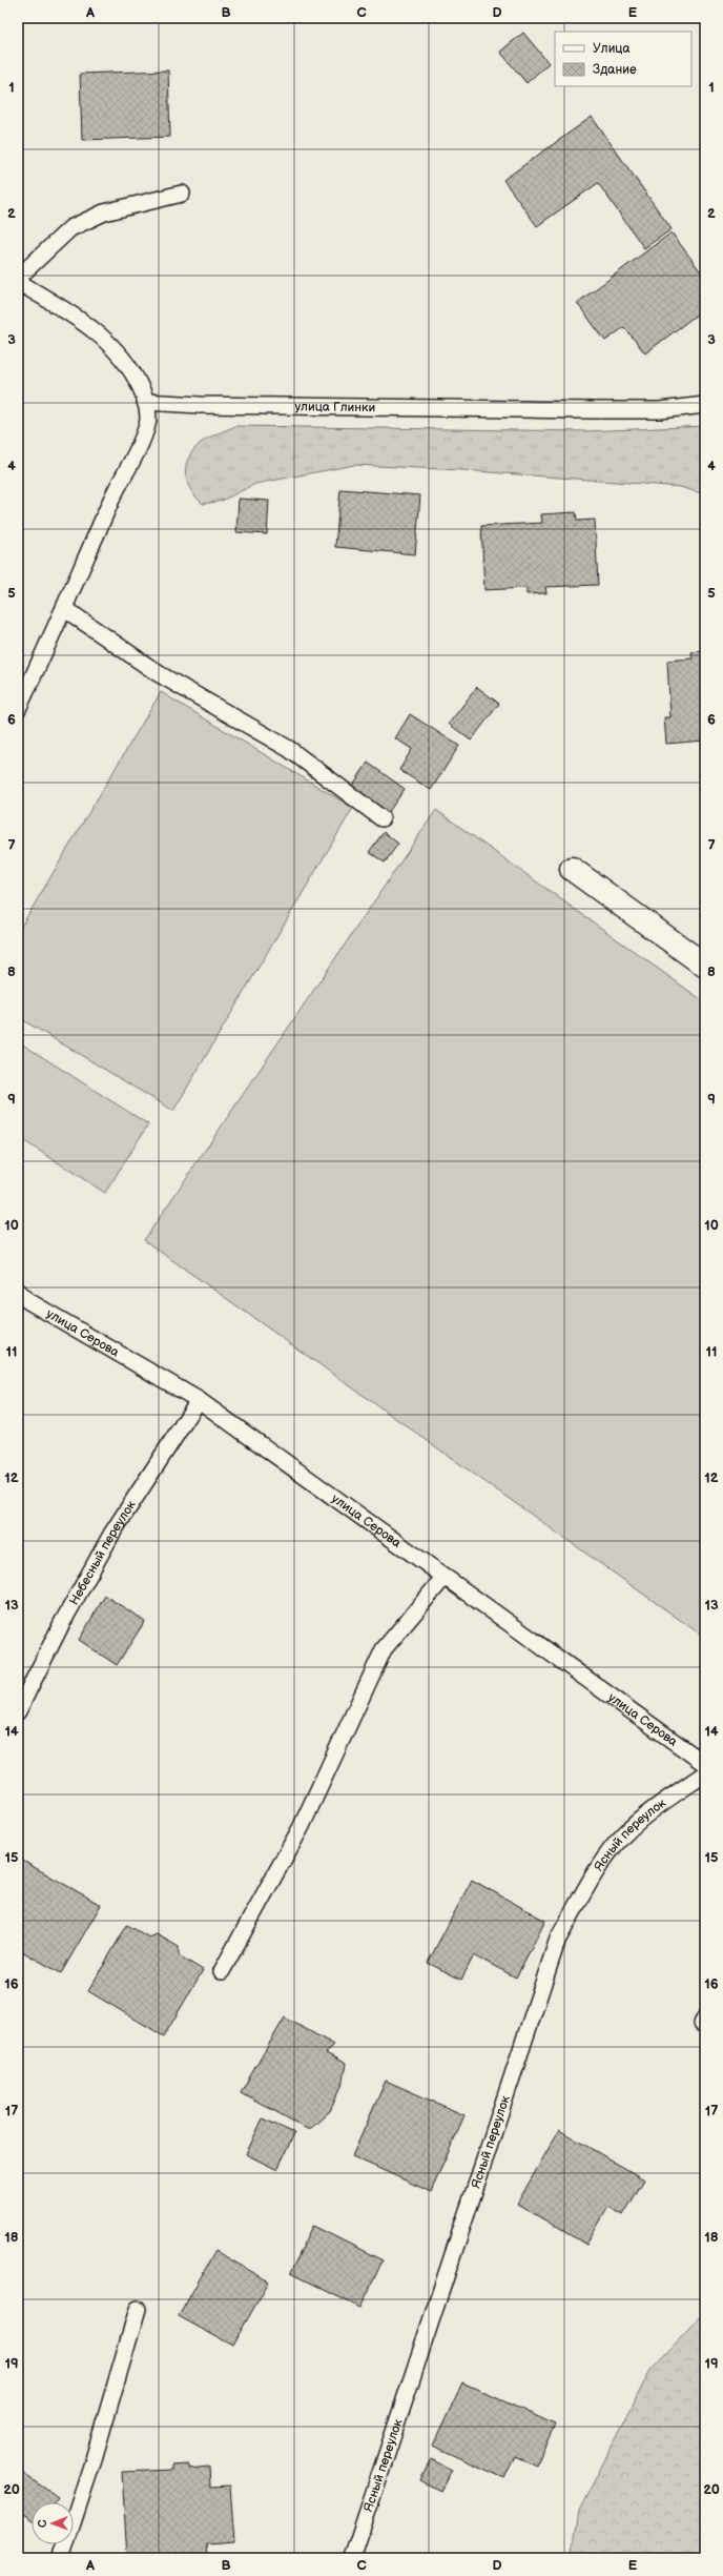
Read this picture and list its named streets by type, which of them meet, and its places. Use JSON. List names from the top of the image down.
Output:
{
  "streets": {
    "lane": [
      "улица Глинки",
      "улица Серова",
      "Небесный переулок",
      "Ясный переулок"
    ]
  },
  "crossings": [
    ["улица Серова", "Небесный переулок"]
  ],
  "legend": ["Улица", "Здание"],
  "north": "left",
  "grid": {
    "columns": [
      "A",
      "B",
      "C",
      "D",
      "E"
    ],
    "rows": [
      "1",
      "2",
      "3",
      "4",
      "5",
      "6",
      "7",
      "8",
      "9",
      "10",
      "11",
      "12",
      "13",
      "14",
      "15",
      "16",
      "17",
      "18",
      "19",
      "20"
    ]
  }
}
